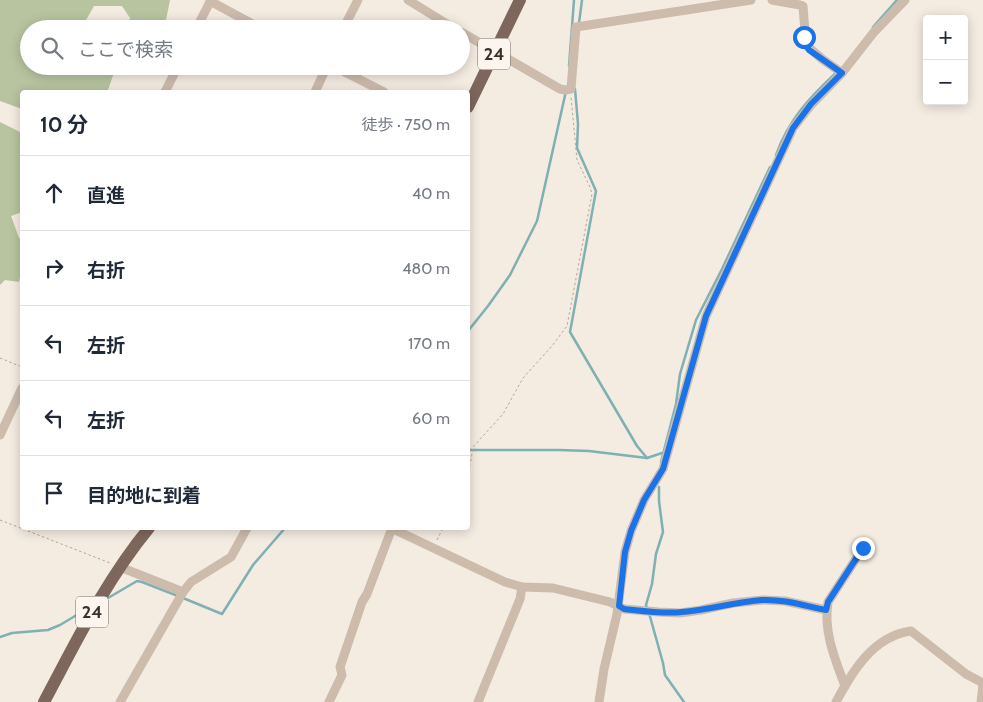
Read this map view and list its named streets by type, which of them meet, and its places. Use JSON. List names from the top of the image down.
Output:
{
  "streets": {
    "main road": ["24"]
  },
  "page": {
    "map_buttons": ["+", "−"],
    "search": "ここで検索",
    "heading": ["10 分", "徒歩 · 750 m"],
    "list": [
      ["直進", "40 m"],
      ["右折", "480 m"],
      ["左折", "170 m"],
      ["左折", "60 m"],
      "目的地に到着"
    ]
  }
}
